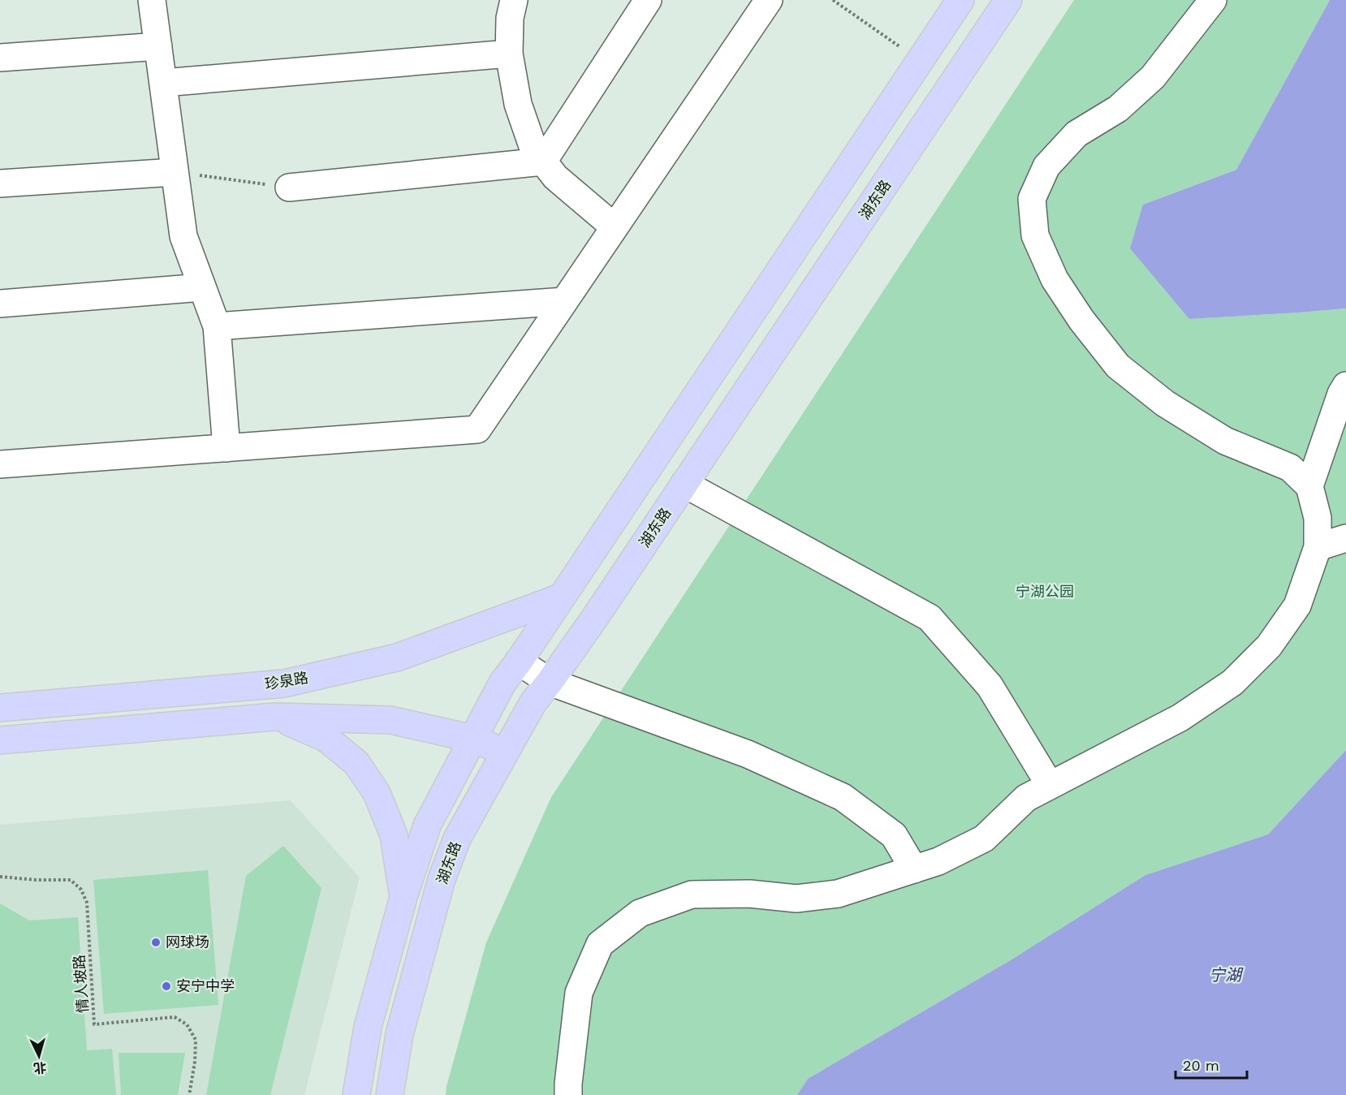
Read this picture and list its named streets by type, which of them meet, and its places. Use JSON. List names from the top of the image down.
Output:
{
  "streets": {
    "main road": ["湖东路", "珍泉路"],
    "path": ["情人坡路"]
  },
  "water": ["宁湖"],
  "parks": ["宁湖公园"],
  "places": ["网球场", "安宁中学"],
  "scale_bar": "20 m",
  "north": "bottom"
}
